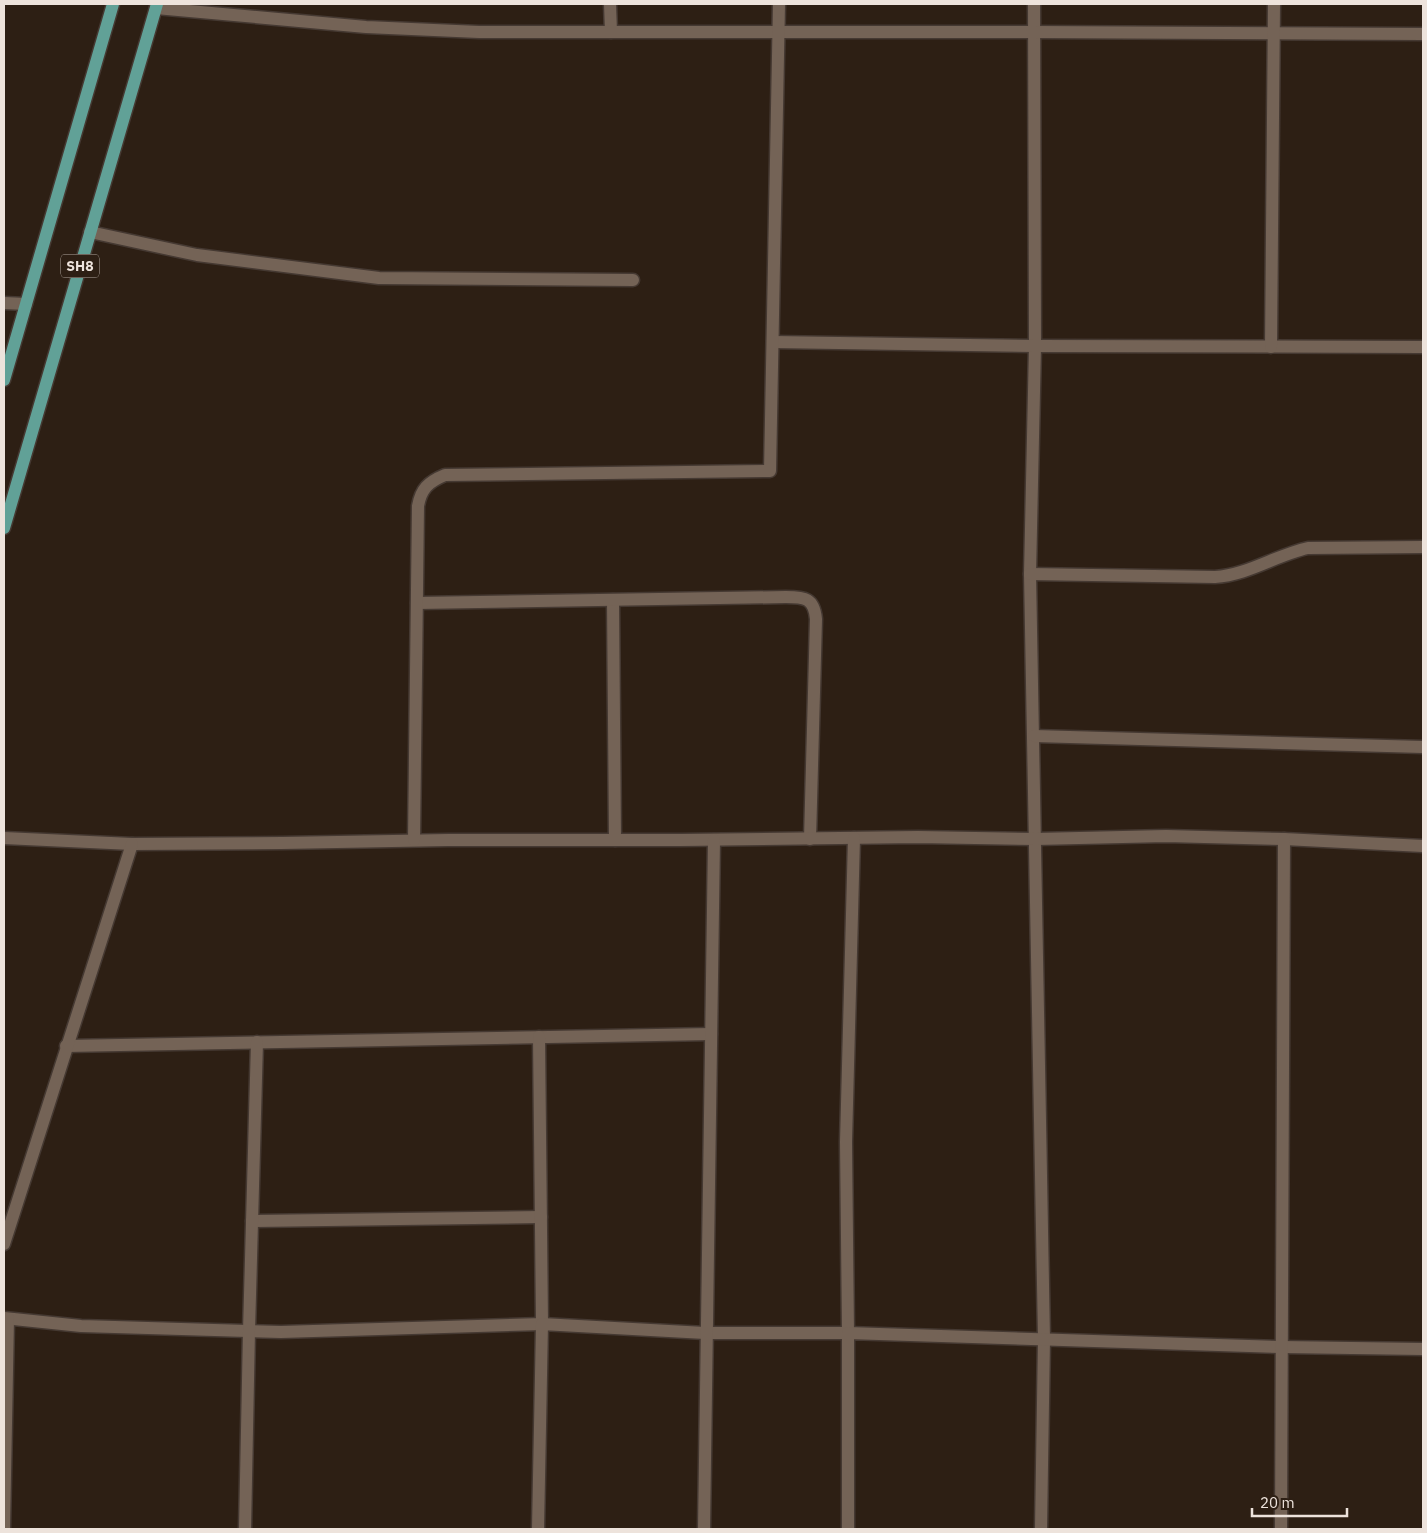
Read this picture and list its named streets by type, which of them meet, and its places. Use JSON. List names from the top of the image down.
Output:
{
  "streets": {
    "main road": ["SH8"]
  },
  "scale_bar": "20 m"
}
